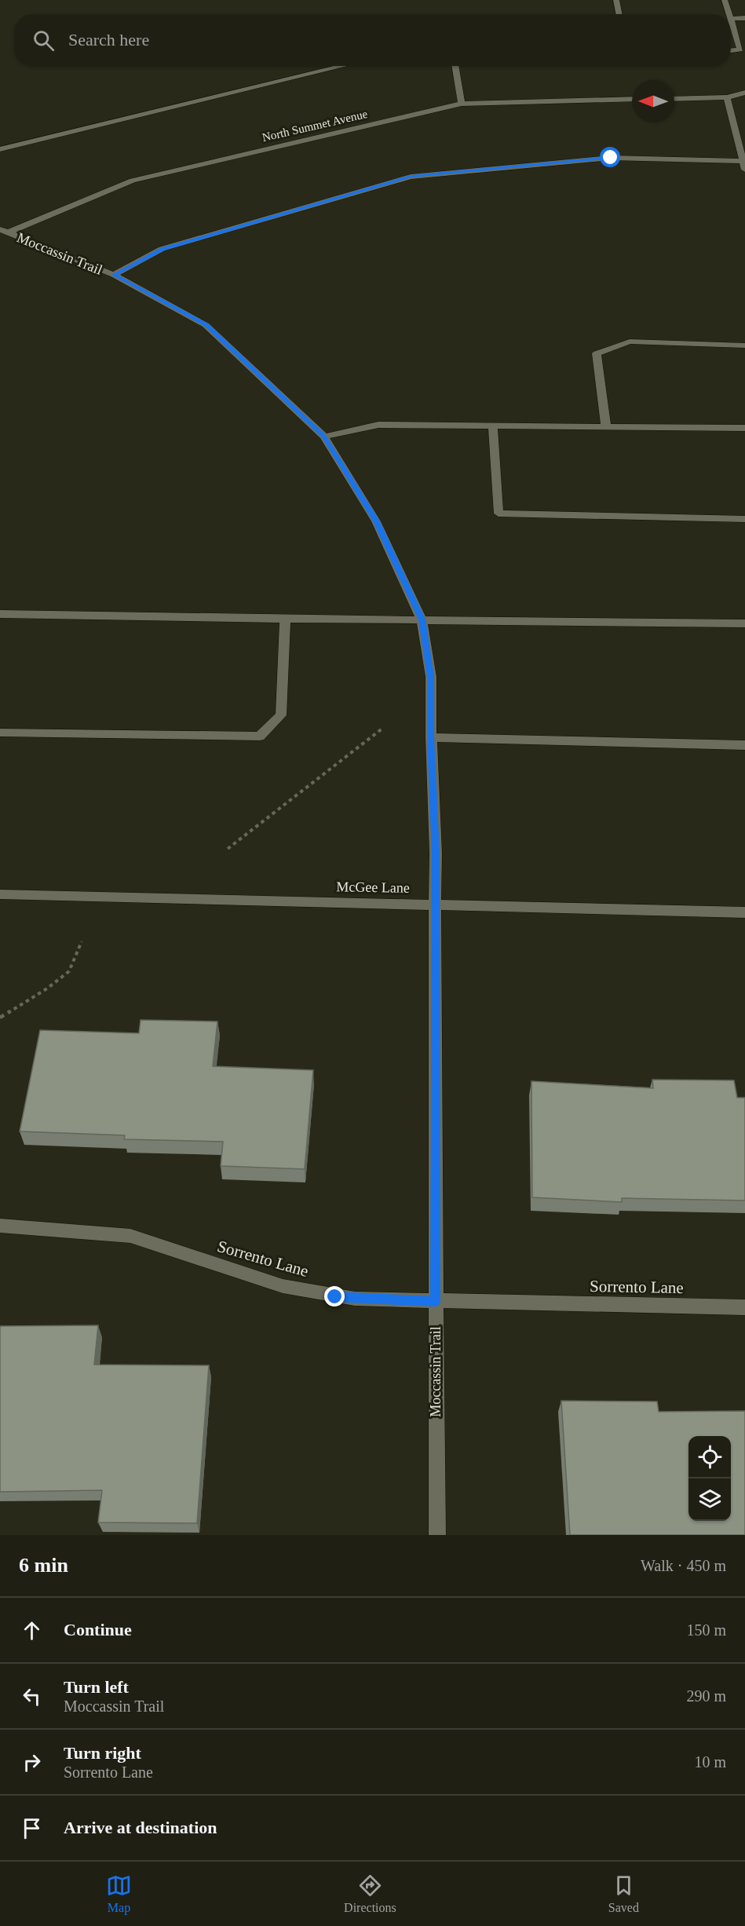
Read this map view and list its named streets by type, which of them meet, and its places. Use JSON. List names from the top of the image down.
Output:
{
  "streets": {
    "street": [
      "North Summet Avenue",
      "Moccassin Trail",
      "McGee Lane",
      "Sorrento Lane"
    ]
  },
  "crossings": [
    ["North Summet Avenue", "Moccassin Trail"],
    ["Moccassin Trail", "McGee Lane"],
    ["Moccassin Trail", "Sorrento Lane"]
  ],
  "north": "left",
  "page": {
    "search": "Search here",
    "heading": ["6 min", "Walk · 450 m"],
    "list": [
      ["Continue", "150 m"],
      ["Turn left", "Moccassin Trail", "290 m"],
      ["Turn right", "Sorrento Lane", "10 m"],
      "Arrive at destination"
    ],
    "nav": ["Map", "Directions", "Saved"]
  }
}
